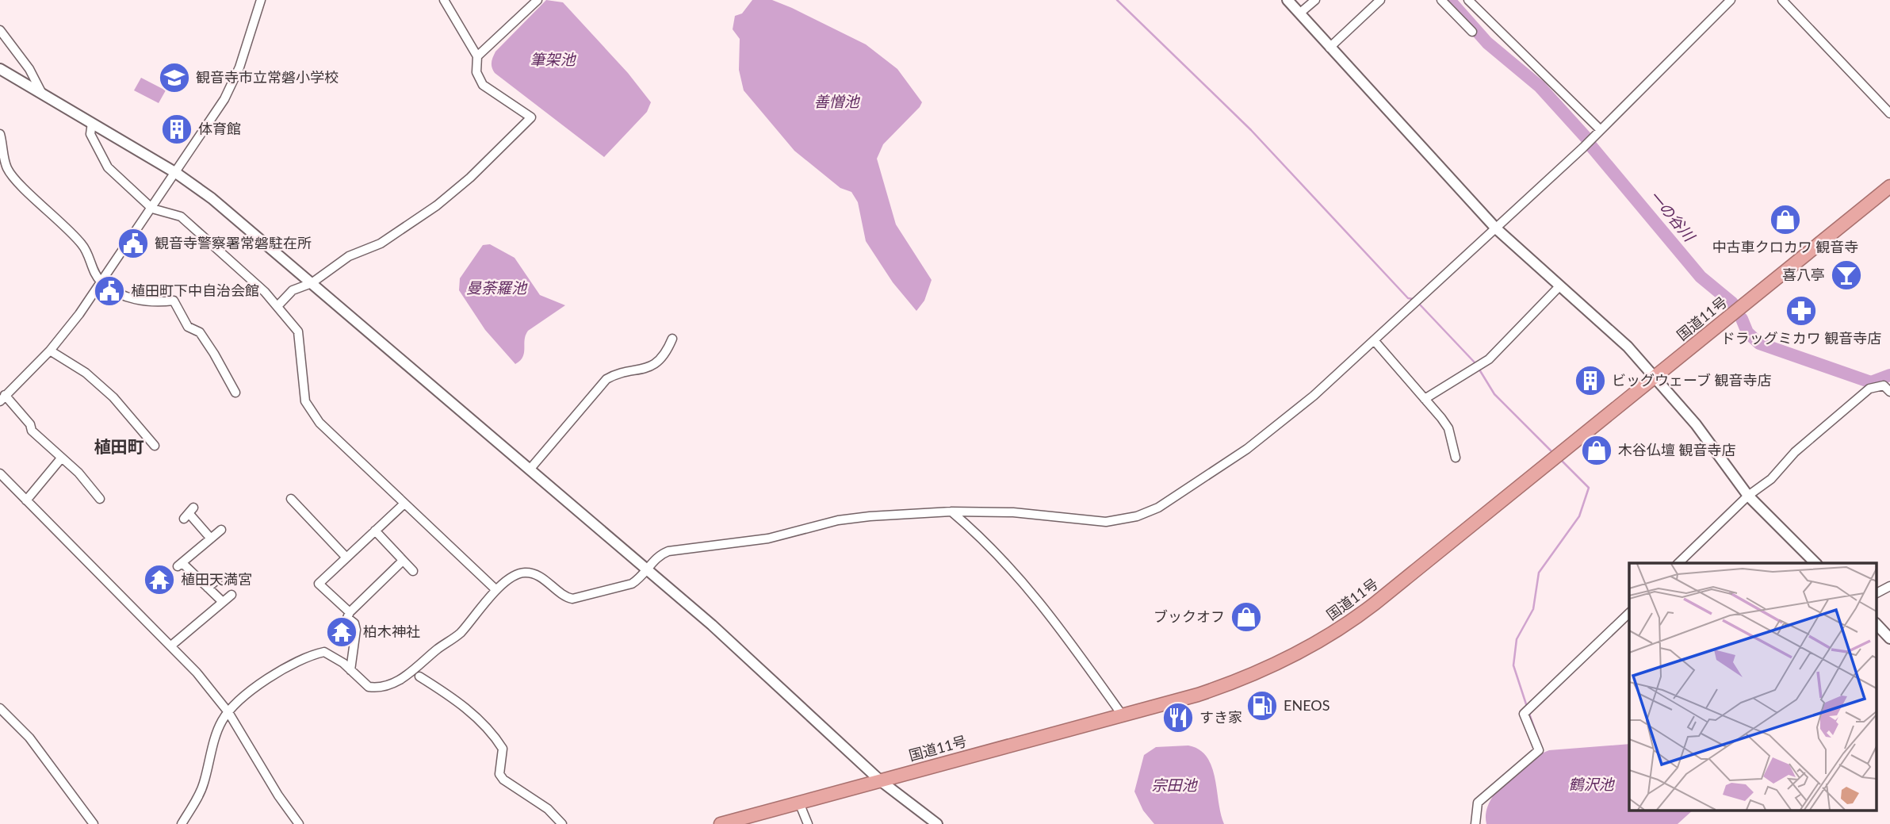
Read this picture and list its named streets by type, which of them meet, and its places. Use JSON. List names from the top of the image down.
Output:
{
  "streets": {
    "highway": ["国道11号"]
  },
  "districts": ["植田町"],
  "water": [
    "筆架池",
    "善憎池",
    "一の谷川",
    "曼荼羅池",
    "鶴沢池",
    "宗田池"
  ],
  "places": {
    "school or university": ["観音寺市立常磐小学校"],
    "building": ["体育館", "ビッグウェーブ 観音寺店"],
    "shop": ["中古車クロカワ 観音寺", "木谷仏壇 観音寺店", "ブックオフ"],
    "public building": ["観音寺警察署常磐駐在所", "植田町下中自治会館"],
    "bar": ["喜八亭"],
    "pharmacy": ["ドラッグミカワ 観音寺店"],
    "temple": ["植田天満宮", "柏木神社"],
    "fuel station": ["ENEOS"],
    "restaurant": ["すき家"]
  }
}
